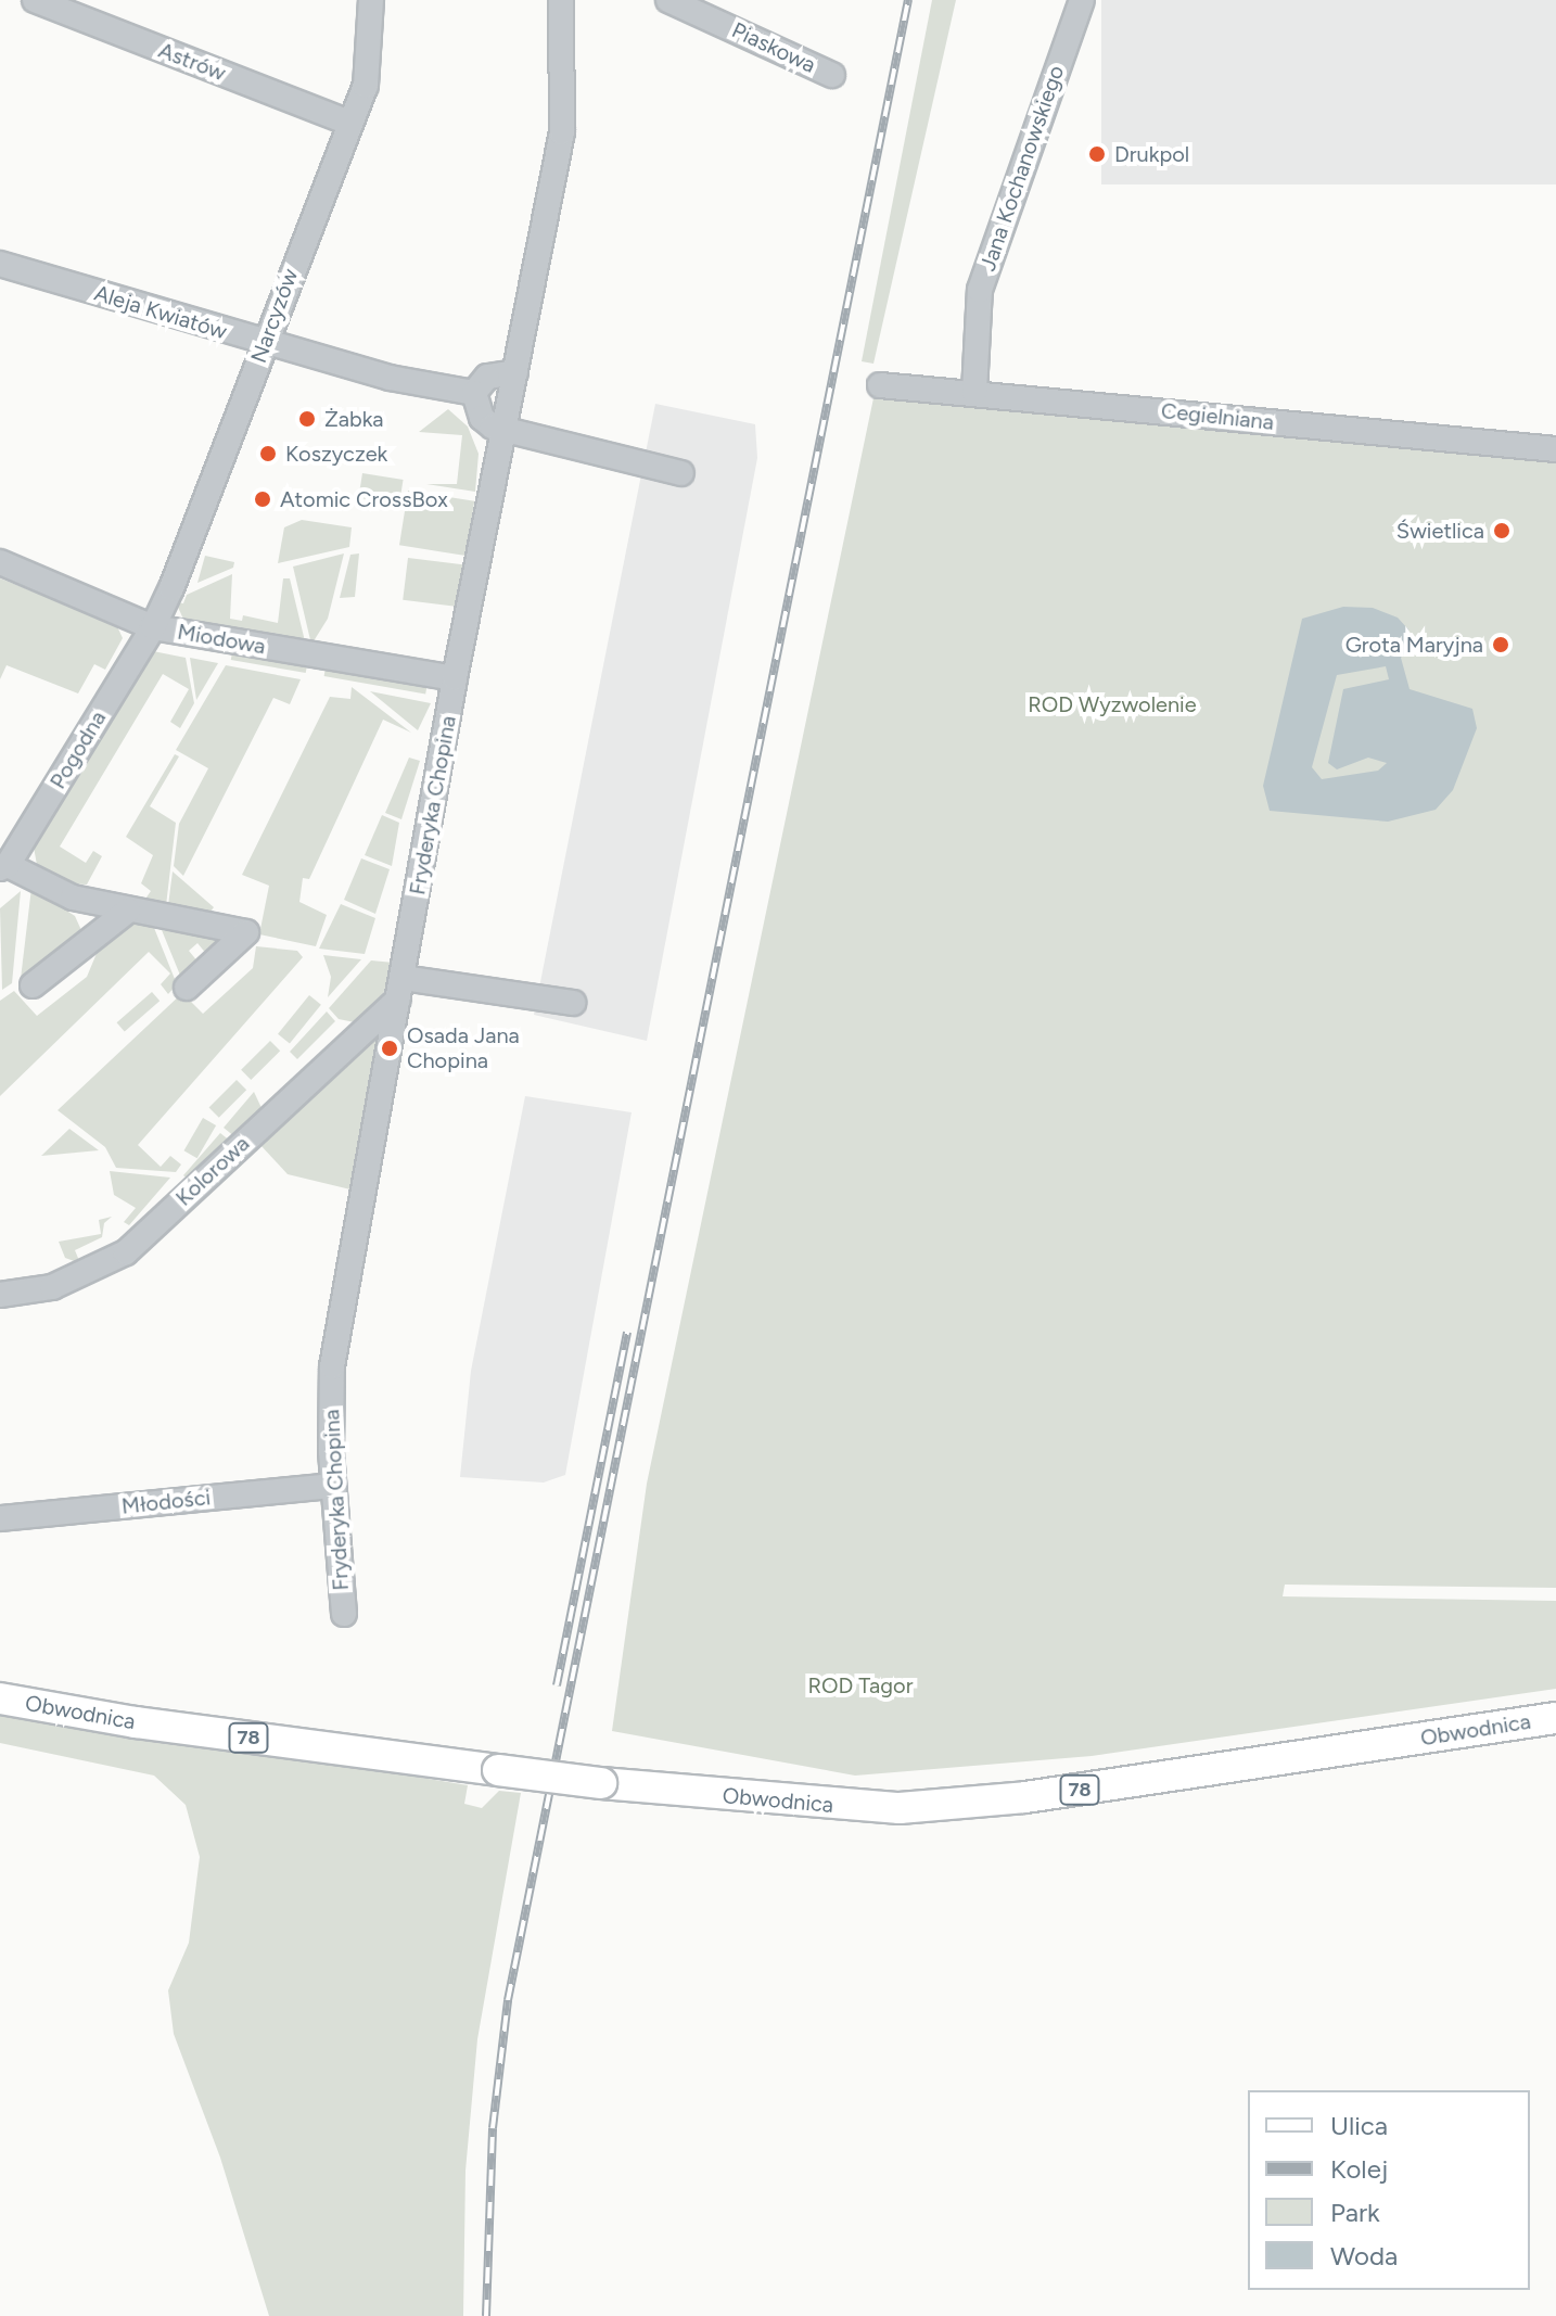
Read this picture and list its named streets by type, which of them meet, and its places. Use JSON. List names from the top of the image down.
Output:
{
  "streets": {
    "main road": ["Obwodnica", "78"],
    "street": [
      "Piaskowa",
      "Astrów",
      "Jana Kochanowskiego",
      "Aleja Kwiatów",
      "Narcyzów",
      "Cegielniana",
      "Miodowa",
      "Pogodna",
      "Fryderyka Chopina",
      "Kolorowa",
      "Młodości"
    ]
  },
  "crossings": [
    ["Astrów", "Narcyzów"],
    ["Jana Kochanowskiego", "Cegielniana"],
    ["Aleja Kwiatów", "Narcyzów"],
    ["Narcyzów", "Miodowa"],
    ["Narcyzów", "Pogodna"],
    ["Miodowa", "Pogodna"],
    ["Miodowa", "Fryderyka Chopina"],
    ["Fryderyka Chopina", "Kolorowa"],
    ["Fryderyka Chopina", "Młodości"]
  ],
  "parks": ["ROD Wyzwolenie", "ROD Tagor"],
  "places": [
    "Drukpol",
    "Żabka",
    "Koszyczek",
    "Atomic CrossBox",
    "Świetlica",
    "Grota Maryjna",
    "Osada Jana Chopina"
  ],
  "legend": [
    "Ulica",
    "Kolej",
    "Park",
    "Woda"
  ]
}
